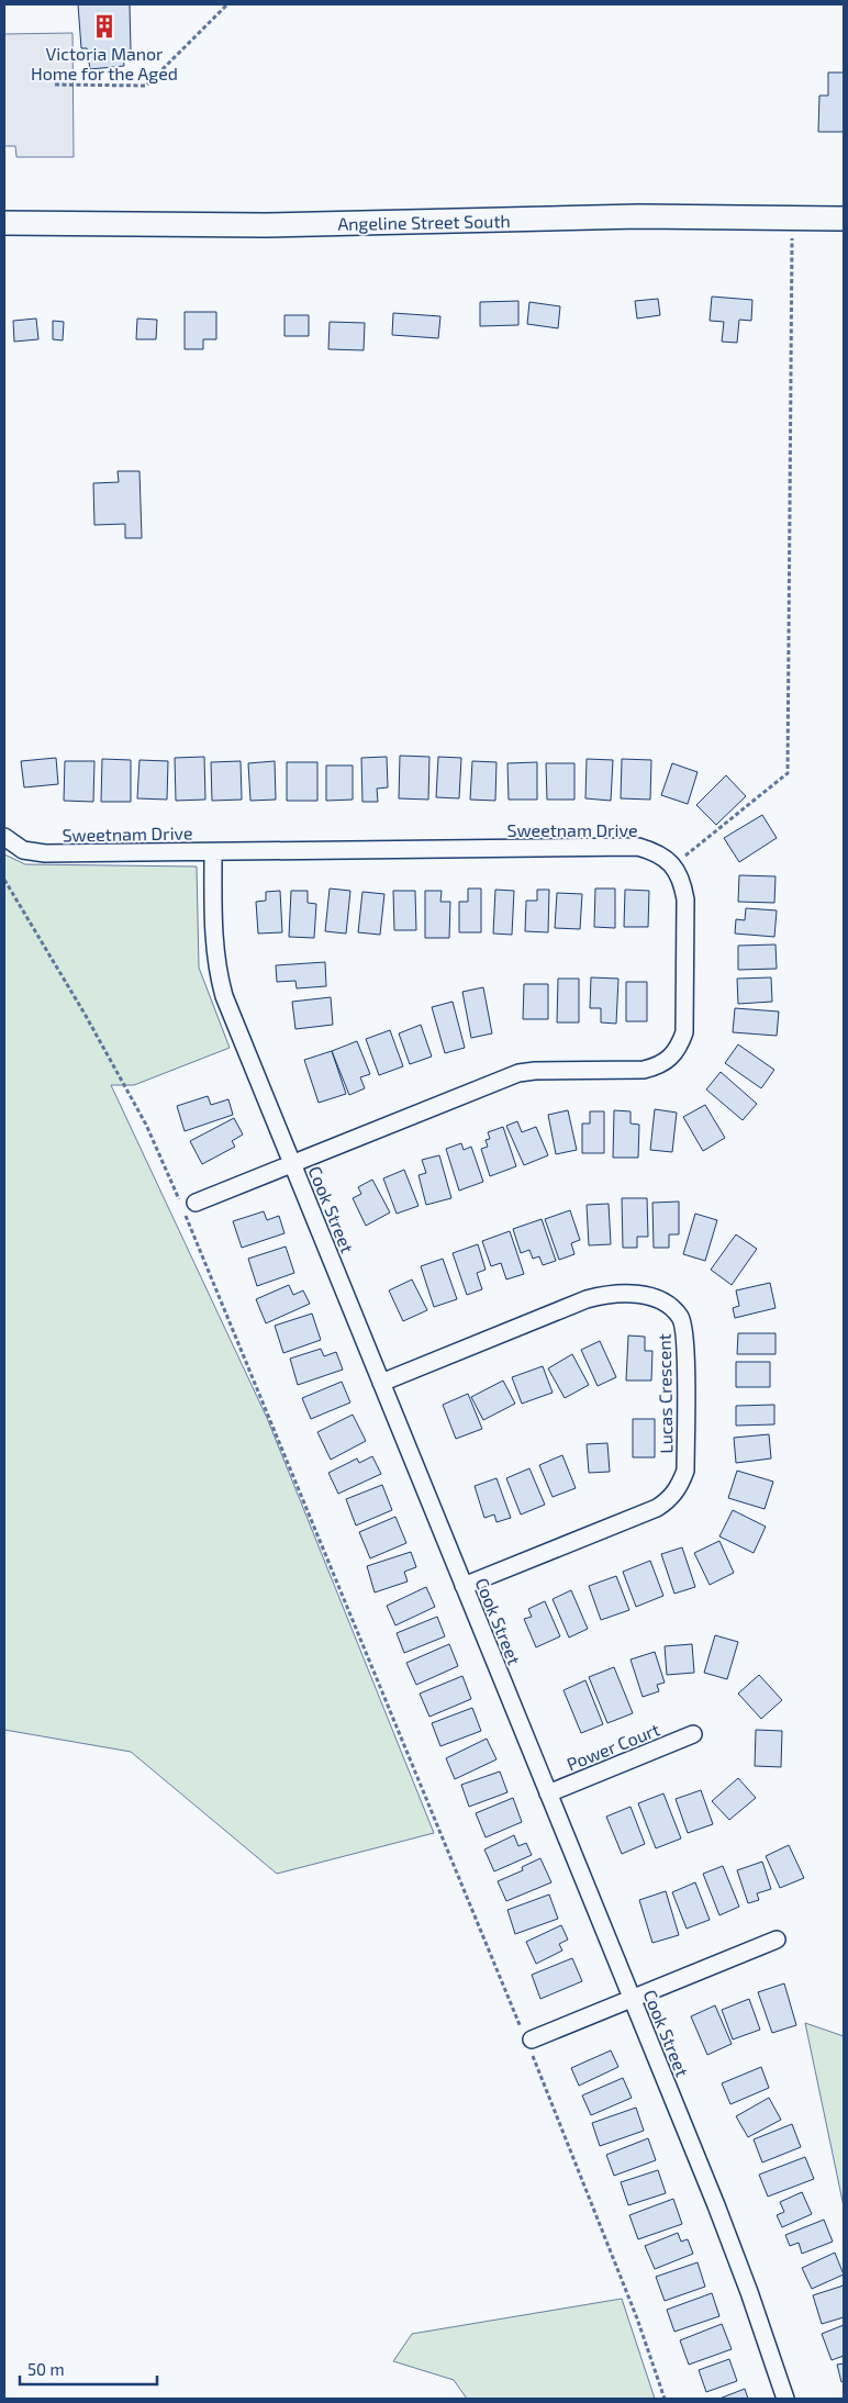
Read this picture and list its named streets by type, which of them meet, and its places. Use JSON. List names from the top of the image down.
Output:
{
  "streets": {
    "main road": ["Angeline Street South"],
    "street": [
      "Sweetnam Drive",
      "Cook Street",
      "Lucas Crescent",
      "Power Court"
    ]
  },
  "crossings": [
    ["Sweetnam Drive", "Cook Street"],
    ["Cook Street", "Lucas Crescent"],
    ["Cook Street", "Power Court"]
  ],
  "places": {
    "building": ["Victoria Manor Home for the Aged"]
  },
  "scale_bar": "50 m"
}
